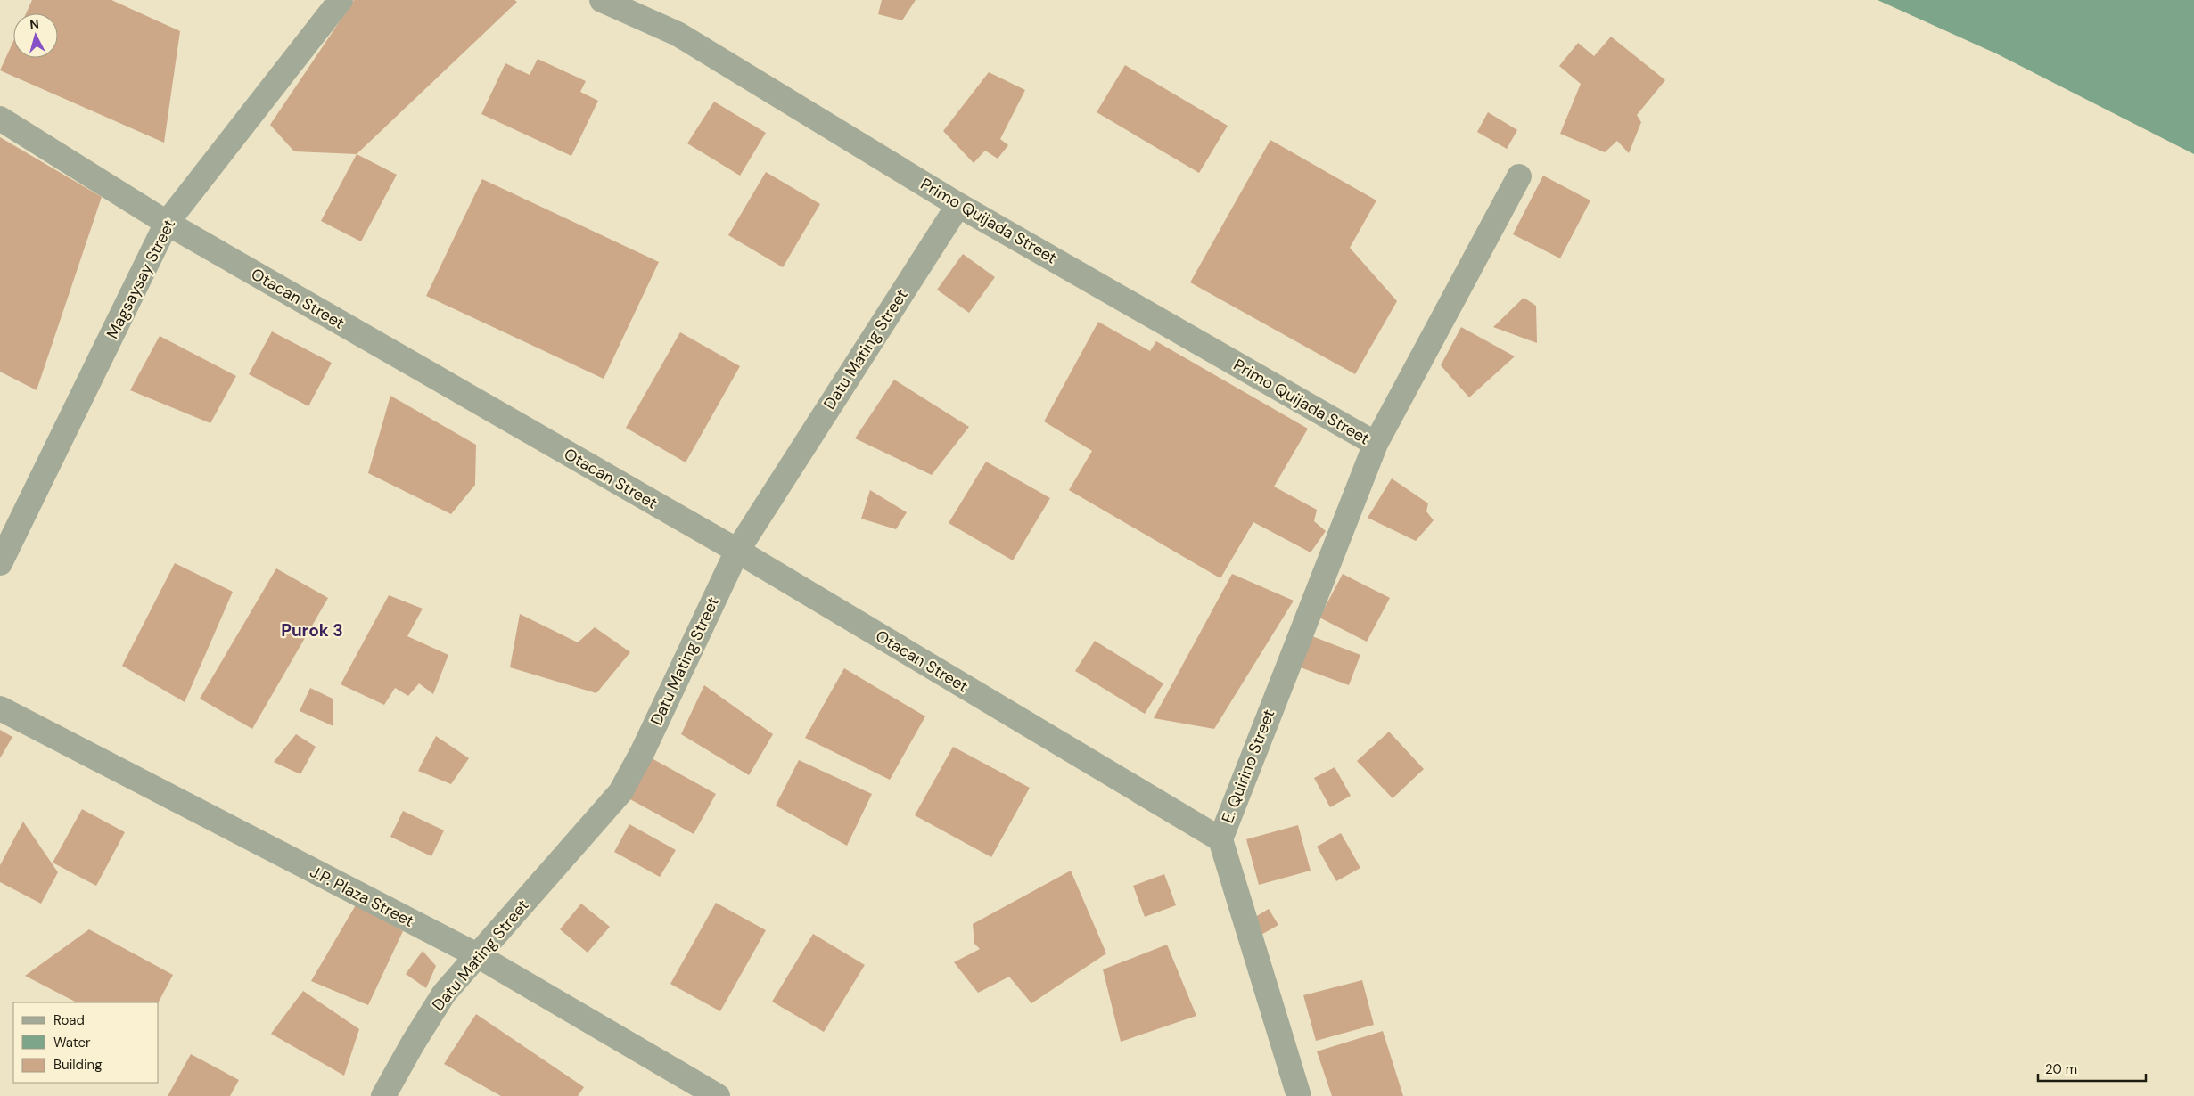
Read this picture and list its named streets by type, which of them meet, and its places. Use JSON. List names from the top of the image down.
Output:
{
  "streets": {
    "street": [
      "Primo Quijada Street",
      "Magsaysay Street",
      "Otacan Street",
      "Datu Mating Street",
      "E. Quirino Street",
      "J.P. Plaza Street"
    ]
  },
  "crossings": [
    ["Primo Quijada Street", "Datu Mating Street"],
    ["Primo Quijada Street", "E. Quirino Street"],
    ["Magsaysay Street", "Otacan Street"],
    ["Otacan Street", "Datu Mating Street"],
    ["Otacan Street", "E. Quirino Street"],
    ["Datu Mating Street", "J.P. Plaza Street"]
  ],
  "districts": ["Purok 3"],
  "legend": ["Road", "Water", "Building"],
  "scale_bar": "20 m",
  "north": "top"
}
